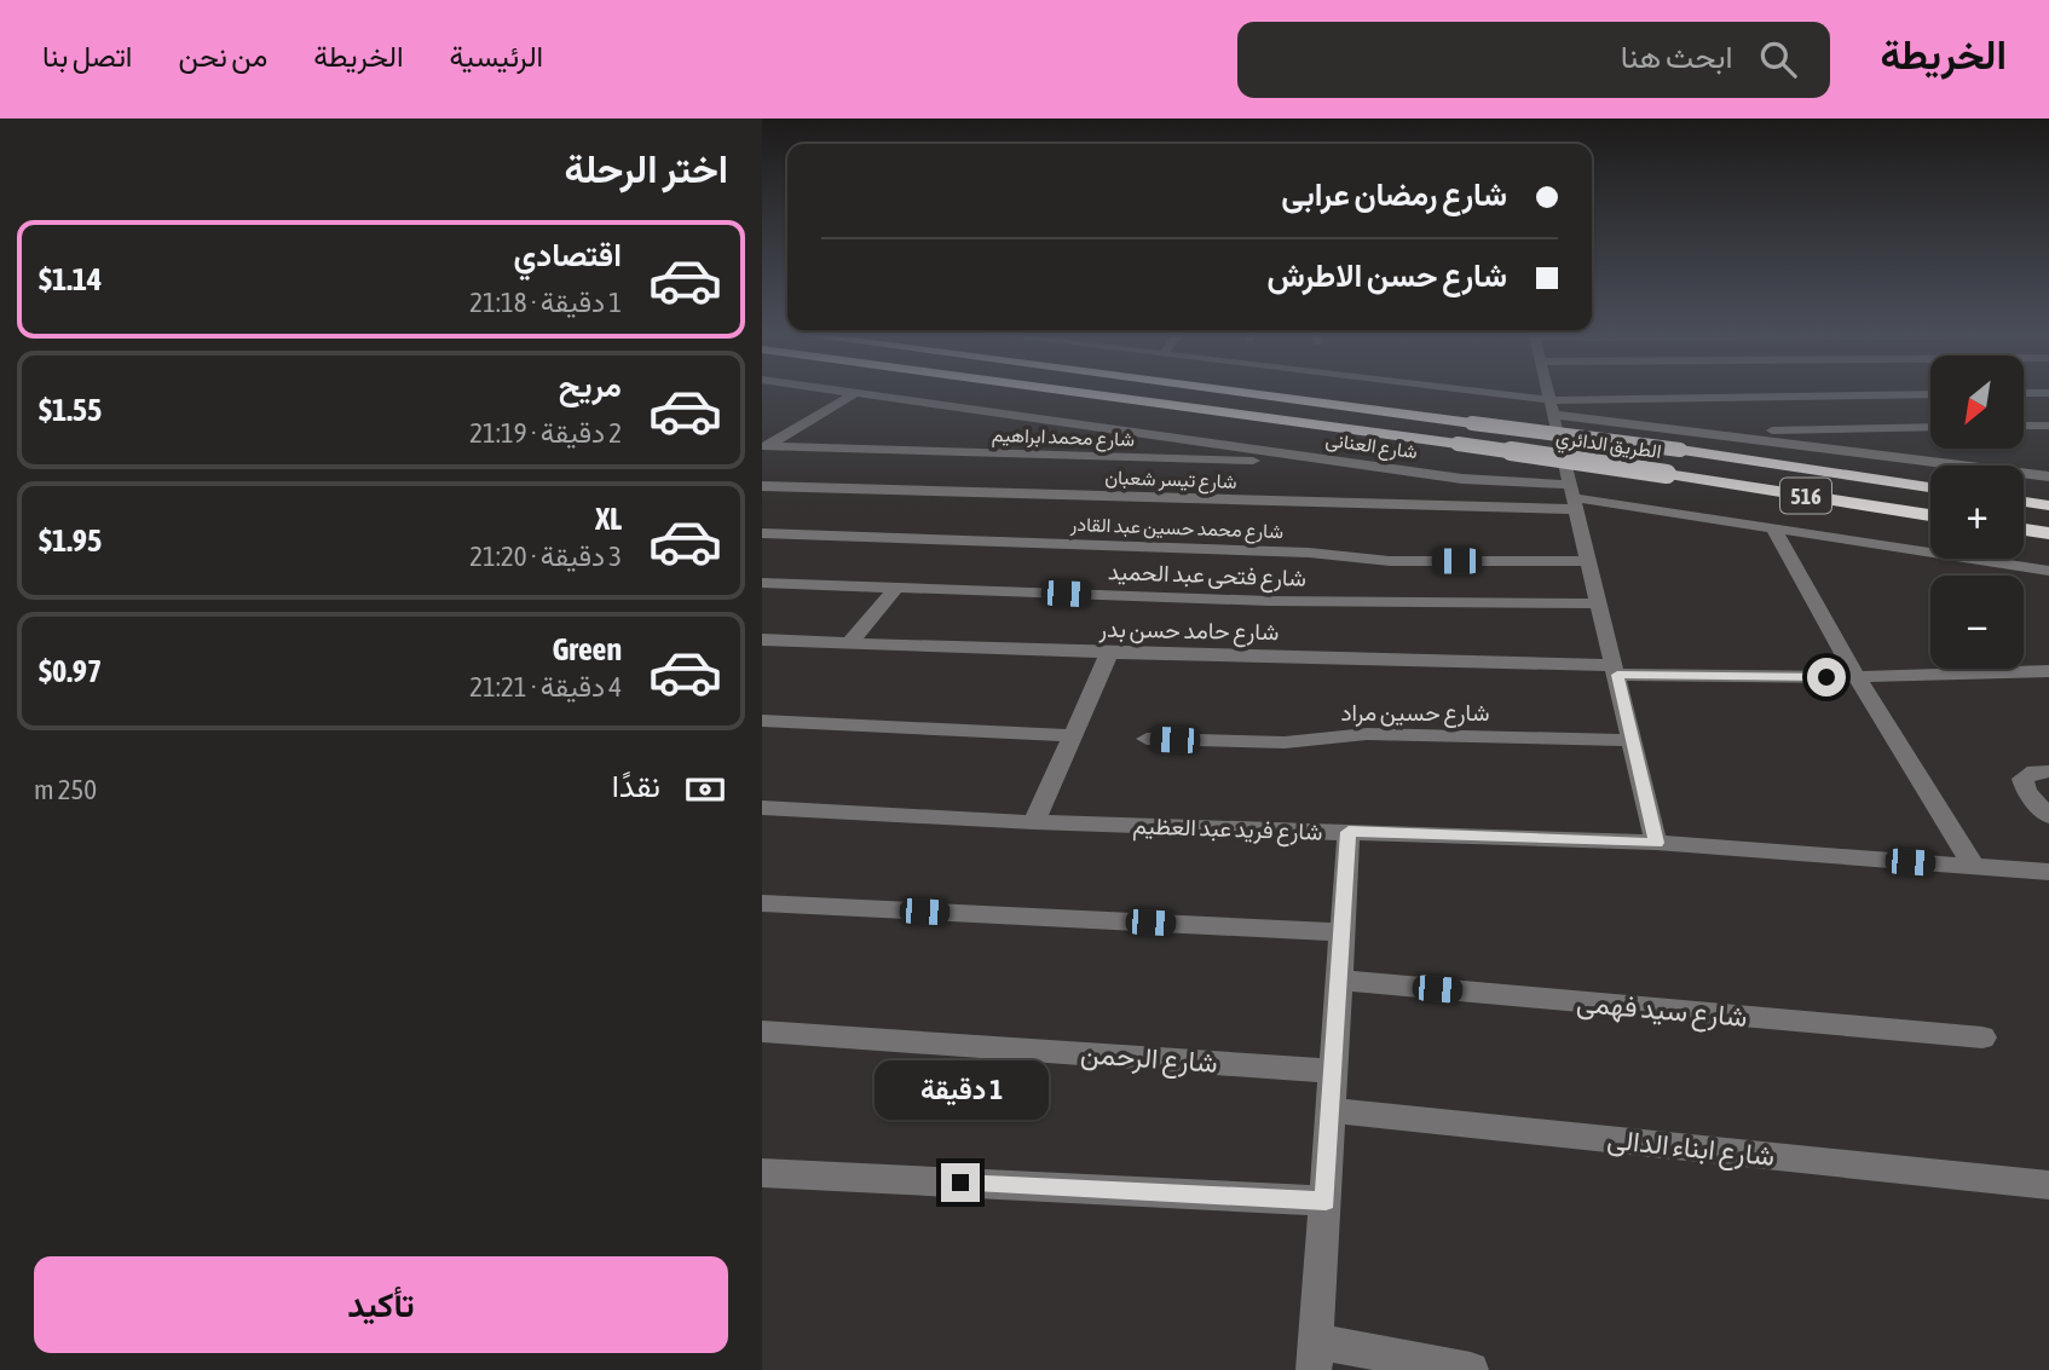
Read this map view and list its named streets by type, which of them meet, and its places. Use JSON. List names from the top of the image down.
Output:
{
  "streets": {
    "highway": ["الطريق الدائري", "516"],
    "street": [
      "شارع محمد ابراهيم",
      "شارع العنانى",
      "شارع تيسر شعبان",
      "شارع محمد حسين عبد القادر",
      "شارع فتحى عبد الحميد",
      "شارع حامد حسن بدر",
      "شارع حسين مراد",
      "شارع فريد عبد العظيم",
      "شارع سيد فهمى",
      "شارع الرحمن",
      "شارع ابناء الدالى"
    ]
  },
  "crossings": [
    ["شارع محمد ابراهيم", "شارع العنانى"],
    ["شارع العنانى", "شارع تيسر شعبان"]
  ],
  "north": "bottom left",
  "page": {
    "header": "الخريطة",
    "search": "ابحث هنا",
    "nav": [
      "الرئيسية",
      "الخريطة",
      "من نحن",
      "اتصل بنا"
    ],
    "heading": "اختر الرحلة",
    "banner": ["شارع رمضان عرابى", "شارع حسن الاطرش"],
    "list": [
      {
        "name": "اقتصادي",
        "note": "1 دقيقة · 21:18",
        "value": "$1.14"
      },
      {
        "name": "مريح",
        "note": "2 دقيقة · 21:19",
        "value": "$1.55"
      },
      {
        "name": "XL",
        "note": "3 دقيقة · 21:20",
        "value": "$1.95"
      },
      {
        "name": "Green",
        "note": "4 دقيقة · 21:21",
        "value": "$0.97"
      }
    ],
    "map_buttons": ["+", "−"],
    "pay": ["نقدًا", "250 m"],
    "bubble": "1 دقيقة",
    "buttons": "تأكيد"
  }
}
